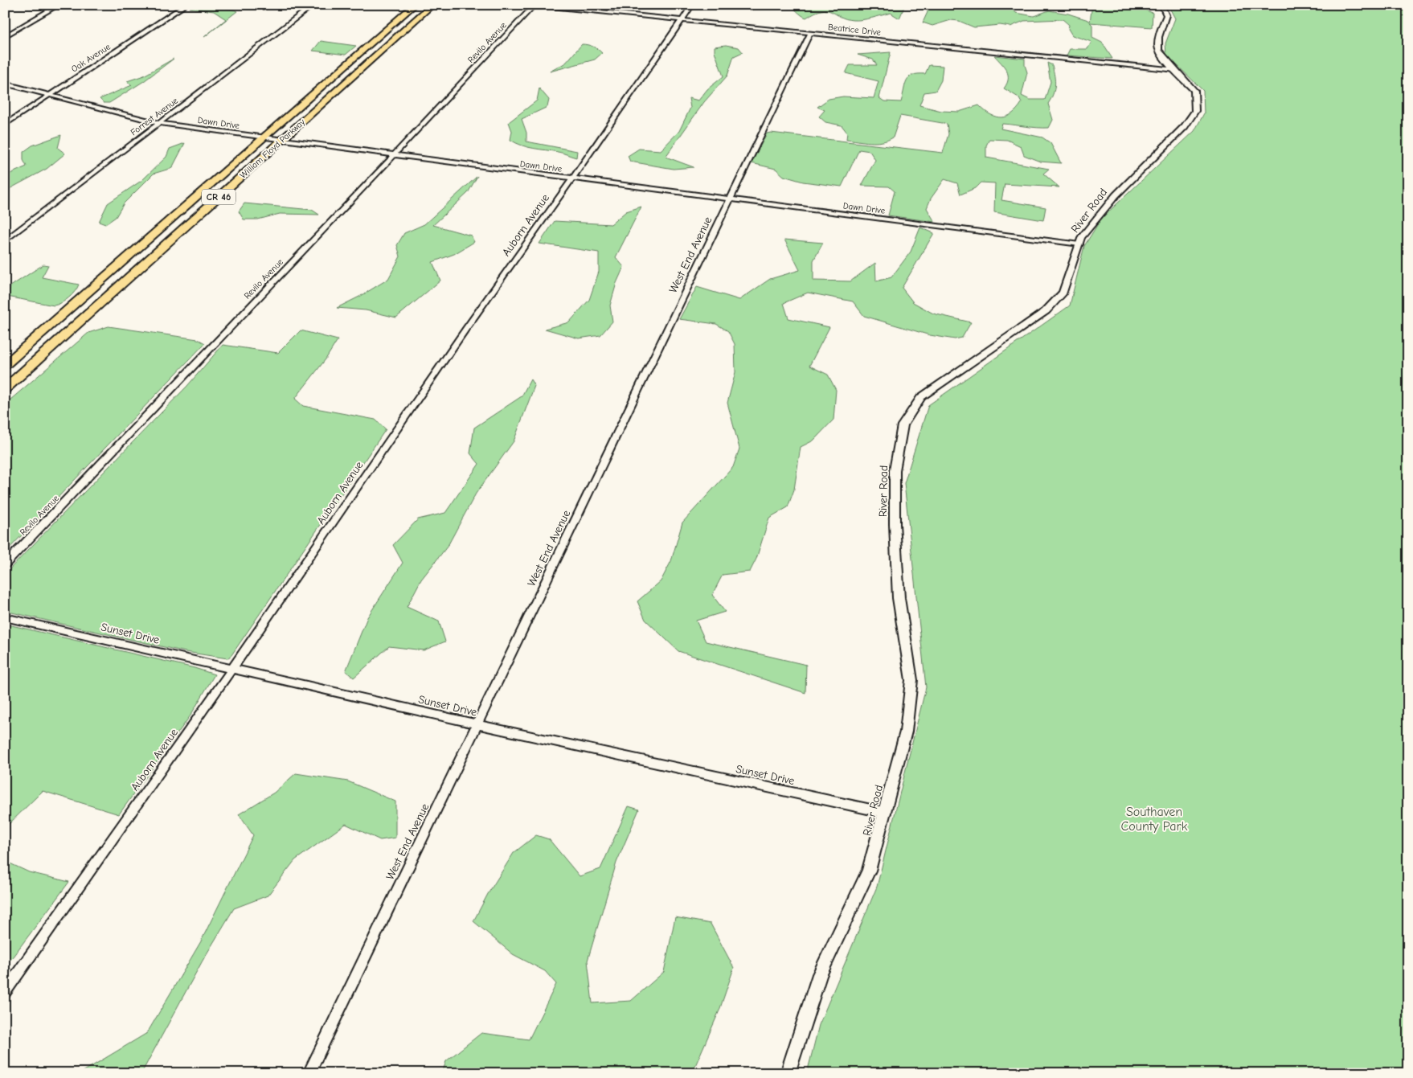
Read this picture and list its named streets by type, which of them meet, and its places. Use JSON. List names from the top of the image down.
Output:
{
  "streets": {
    "highway": ["William Floyd Parkway", "CR 46"],
    "street": [
      "Beatrice Drive",
      "Revilo Avenue",
      "Oak Avenue",
      "Forrest Avenue",
      "Dawn Drive",
      "River Road",
      "Auborn Avenue",
      "West End Avenue",
      "Sunset Drive"
    ]
  },
  "crossings": [
    ["Beatrice Drive", "Revilo Avenue"],
    ["Beatrice Drive", "River Road"],
    ["Beatrice Drive", "Auborn Avenue"],
    ["Beatrice Drive", "West End Avenue"],
    ["Revilo Avenue", "Dawn Drive"],
    ["Oak Avenue", "Dawn Drive"],
    ["Forrest Avenue", "Dawn Drive"],
    ["Dawn Drive", "William Floyd Parkway"],
    ["Dawn Drive", "River Road"],
    ["Dawn Drive", "Auborn Avenue"],
    ["Dawn Drive", "West End Avenue"],
    ["River Road", "Sunset Drive"],
    ["Auborn Avenue", "Sunset Drive"],
    ["West End Avenue", "Sunset Drive"]
  ],
  "parks": ["Southaven County Park"]
}
